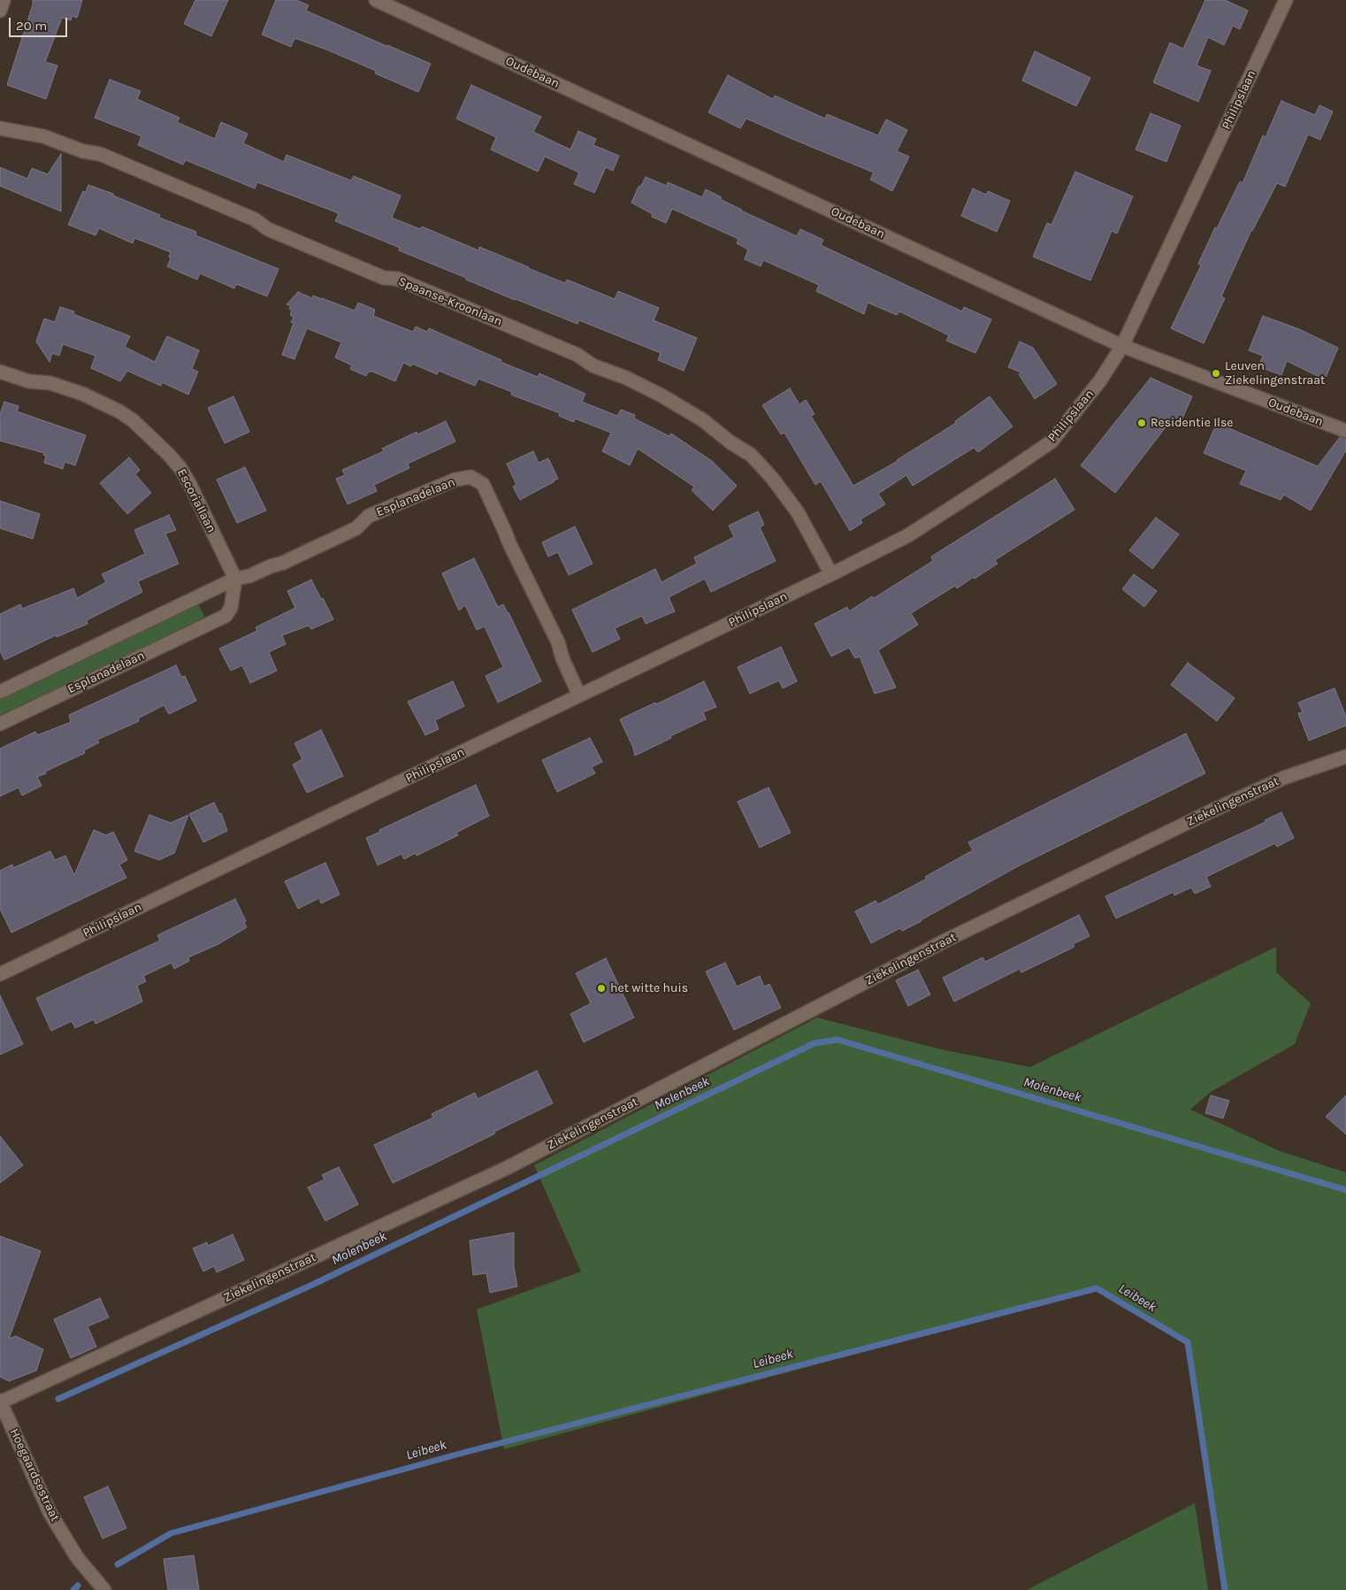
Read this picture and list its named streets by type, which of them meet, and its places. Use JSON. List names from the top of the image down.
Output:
{
  "streets": {
    "street": [
      "Oudebaan",
      "Philipslaan",
      "Spaanse-Kroonlaan",
      "Esplanadelaan",
      "Escoriallaan",
      "Ziekelingenstraat",
      "Hoegaardsestraat"
    ]
  },
  "crossings": [
    ["Oudebaan", "Philipslaan"],
    ["Philipslaan", "Spaanse-Kroonlaan"],
    ["Philipslaan", "Esplanadelaan"],
    ["Esplanadelaan", "Escoriallaan"],
    ["Ziekelingenstraat", "Hoegaardsestraat"]
  ],
  "water": ["Molenbeek", "Leibeek"],
  "places": ["Leuven Ziekelingenstraat", "Residentie Ilse", "het witte huis"],
  "scale_bar": "20 m"
}
